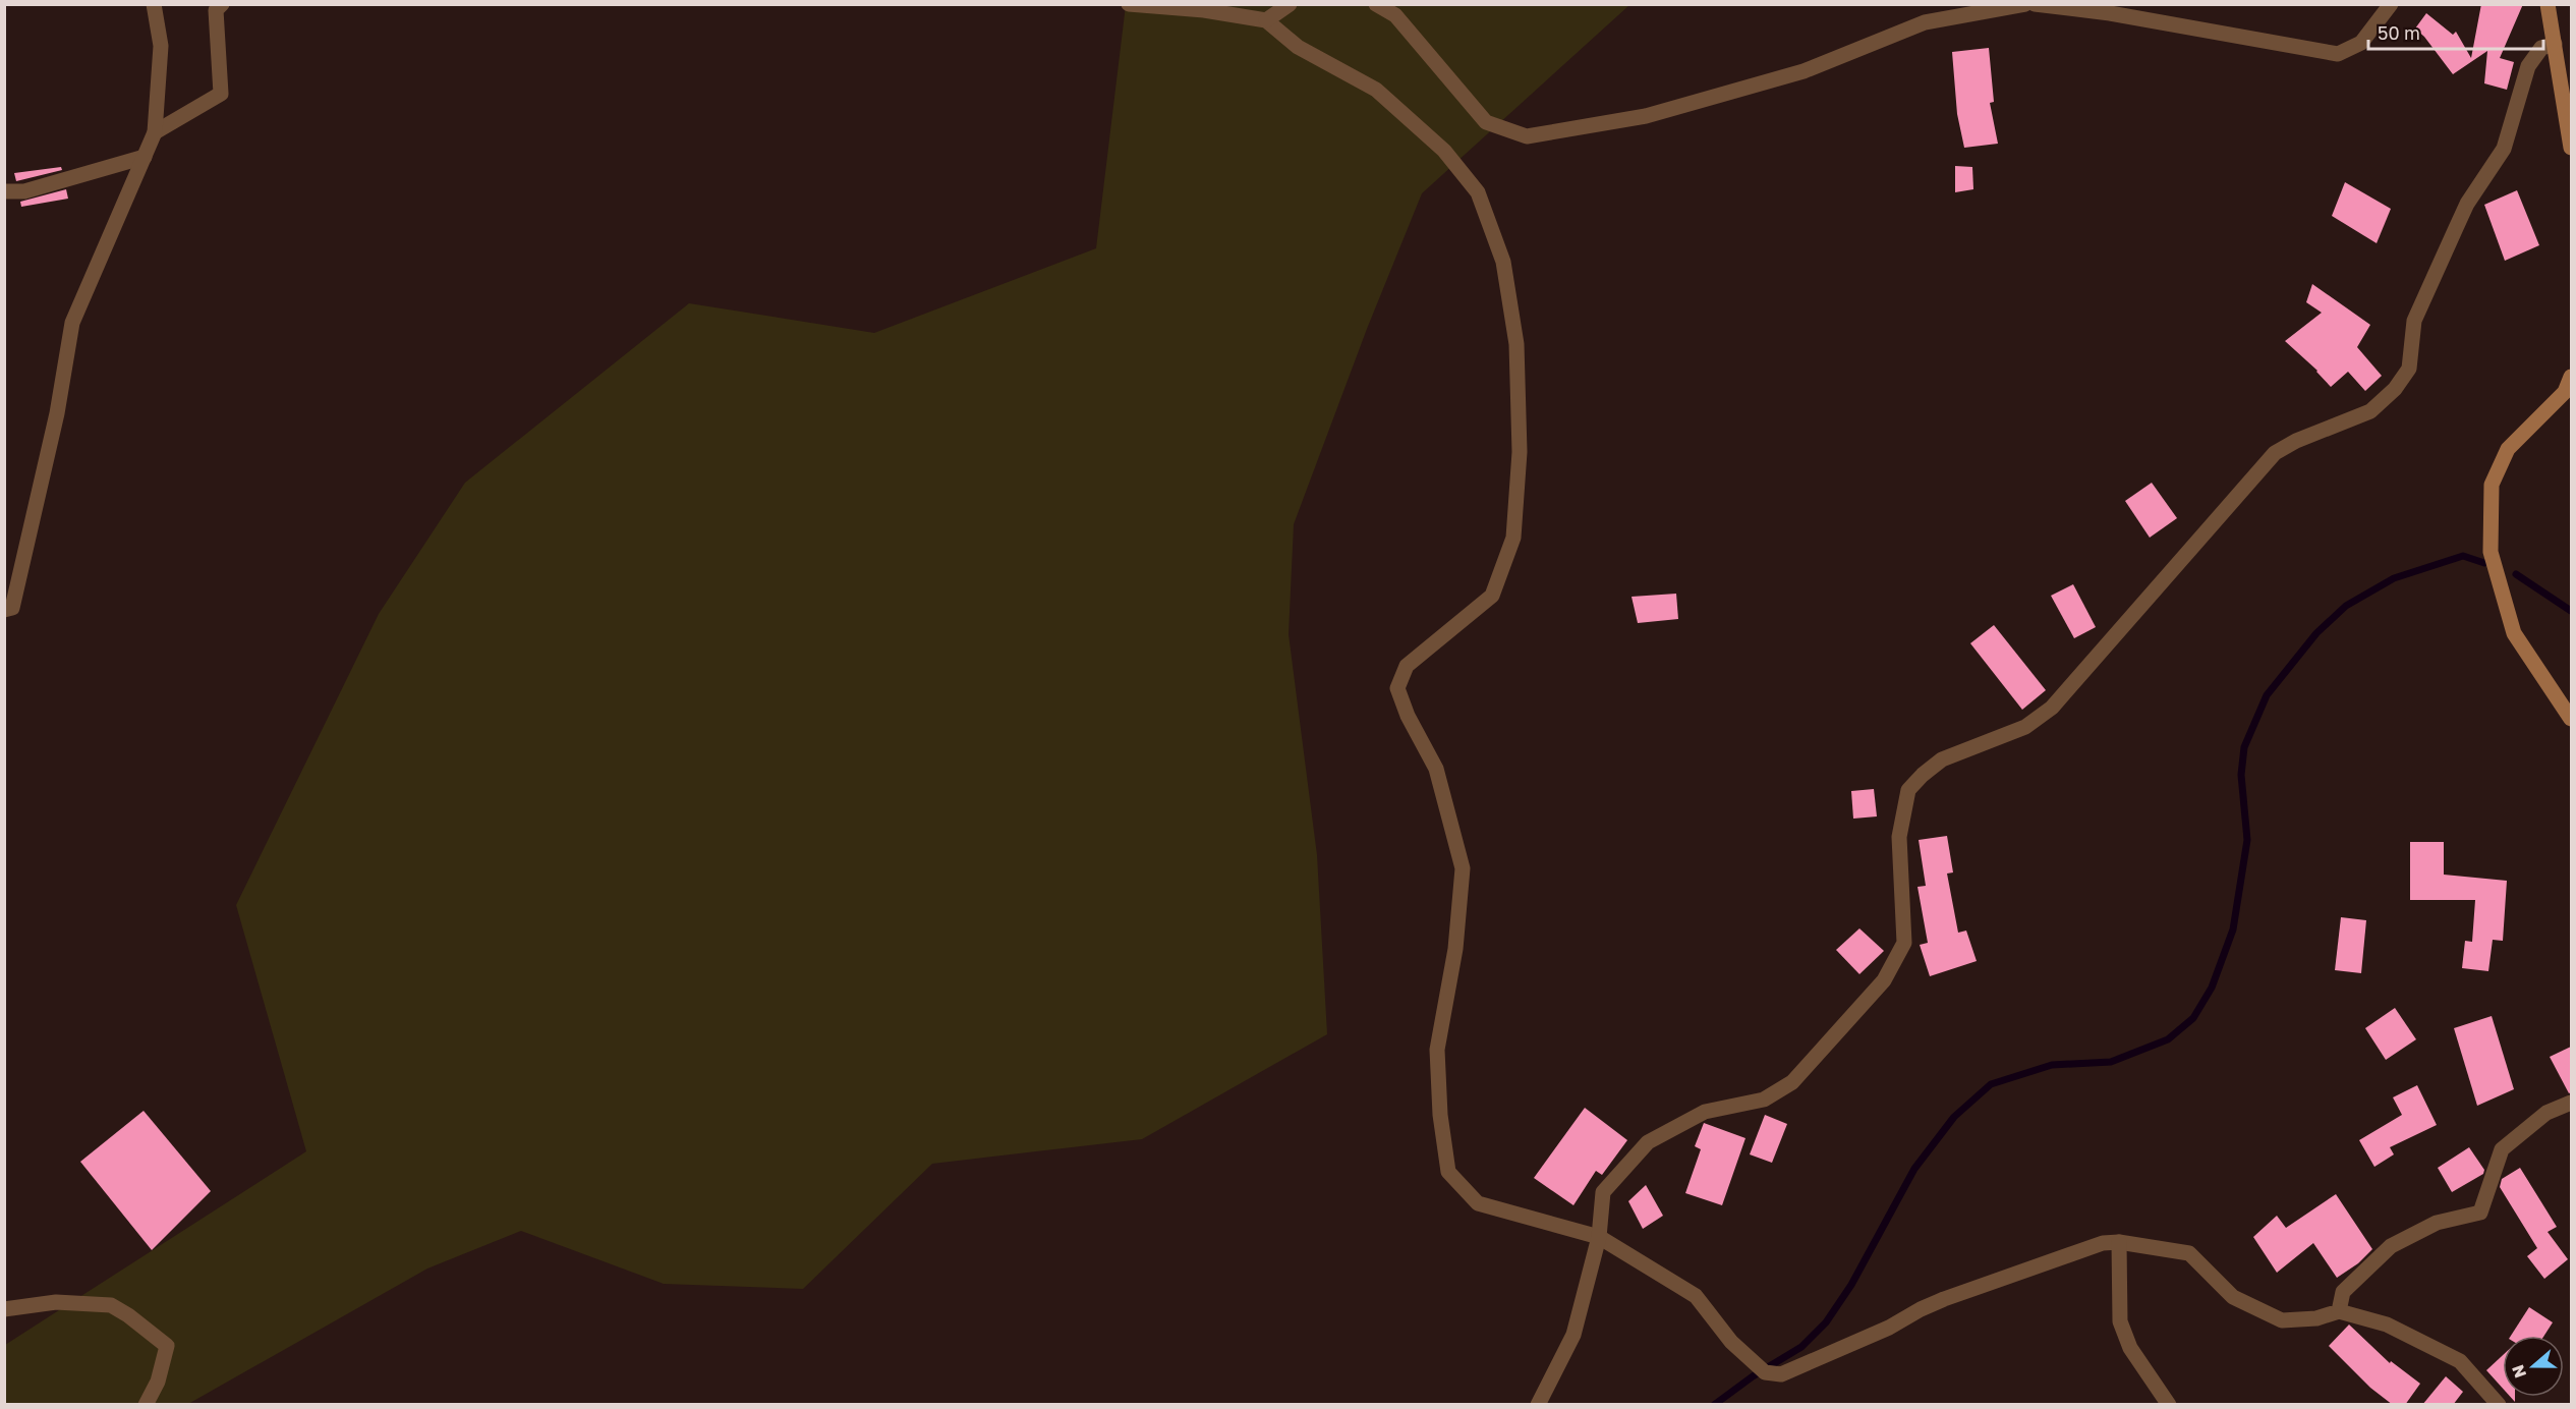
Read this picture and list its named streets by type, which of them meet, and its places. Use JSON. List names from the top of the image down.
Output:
{
  "scale_bar": "50 m",
  "north": "left"
}
